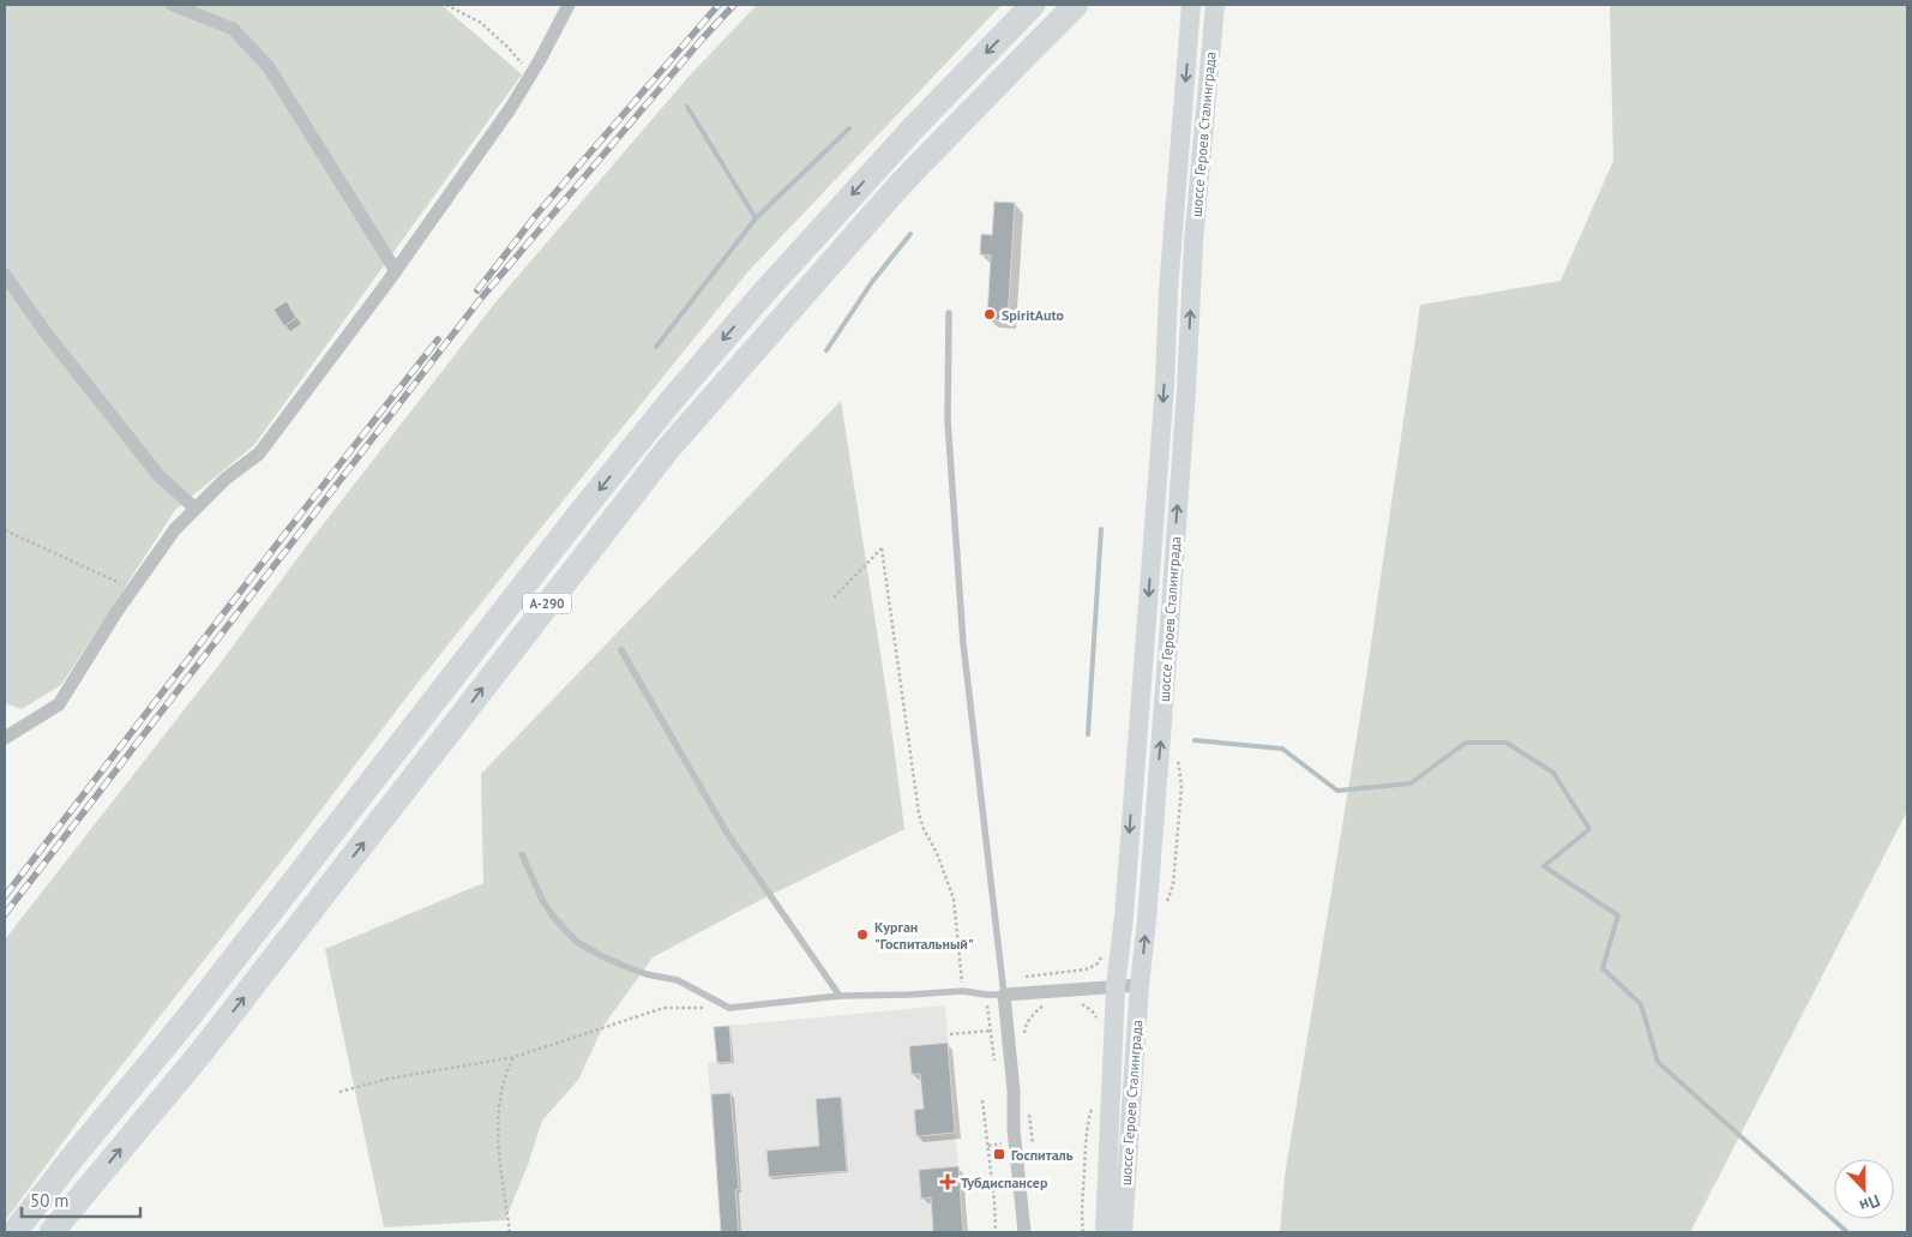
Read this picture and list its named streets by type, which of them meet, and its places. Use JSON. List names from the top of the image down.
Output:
{
  "streets": {
    "highway": ["А-290"],
    "main road": ["шоссе Героев Сталинграда"]
  },
  "places": {
    "other": ["SpiritAuto", "Курган \"Госпитальный\""],
    "transit": ["Госпиталь"],
    "health": ["Тубдиспансер"]
  },
  "scale_bar": "50 m",
  "north": "bottom"
}
